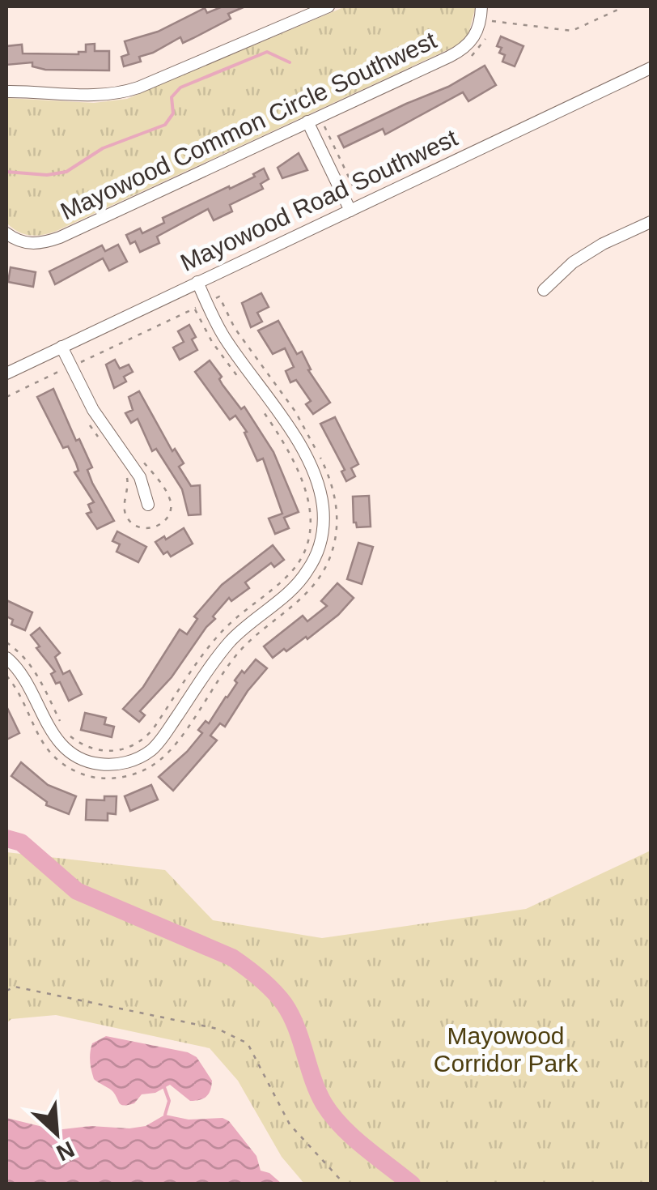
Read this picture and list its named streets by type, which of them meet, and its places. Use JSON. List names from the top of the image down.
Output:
{
  "streets": {
    "street": ["Mayowood Common Circle Southwest", "Mayowood Road Southwest"]
  },
  "parks": ["Mayowood Corridor Park"],
  "north": "bottom right"
}
